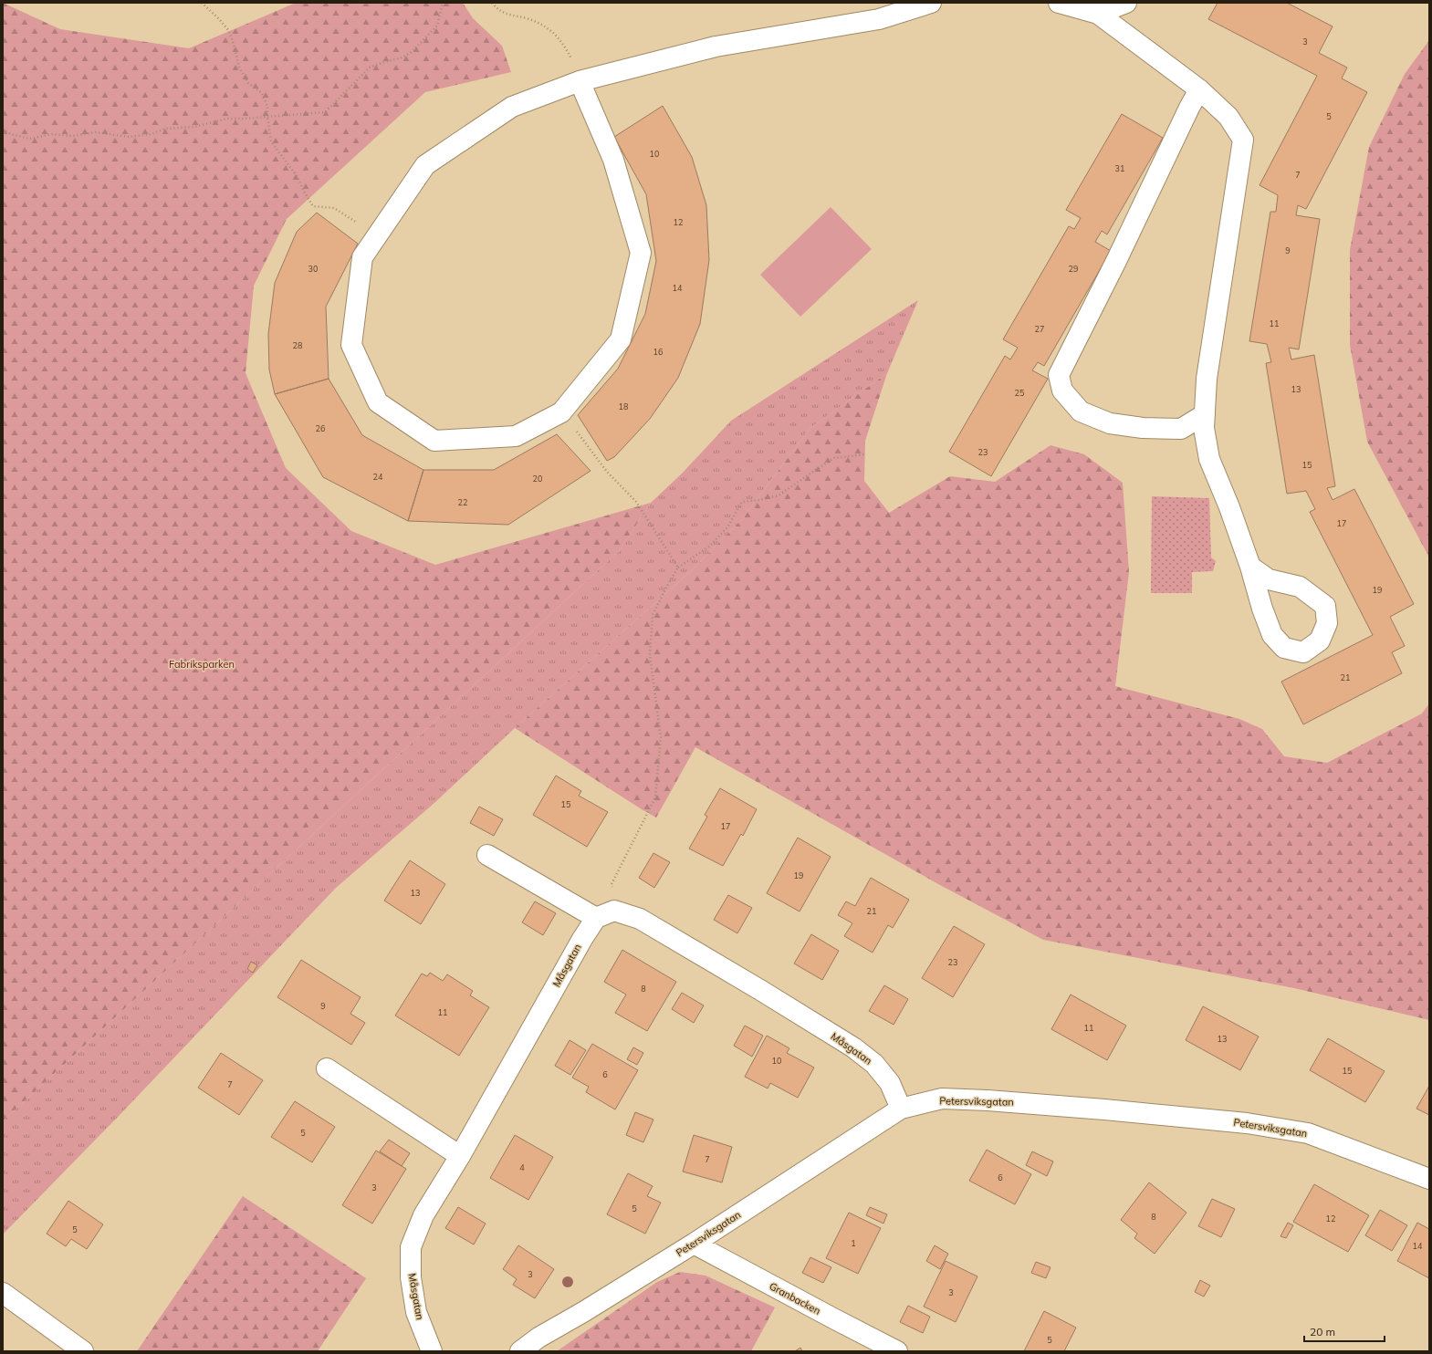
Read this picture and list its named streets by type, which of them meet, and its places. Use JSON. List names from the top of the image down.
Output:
{
  "streets": {
    "street": ["Måsgatan", "Petersviksgatan", "Granbacken"]
  },
  "crossings": [
    ["Måsgatan", "Petersviksgatan"],
    ["Petersviksgatan", "Granbacken"]
  ],
  "parks": ["Fabriksparken"],
  "house_numbers": [
    "3",
    "5",
    "10",
    "31",
    "7",
    "12",
    "9",
    "30",
    "29",
    "14",
    "11",
    "27",
    "28",
    "16",
    "13",
    "25",
    "18",
    "26",
    "23",
    "15",
    "24",
    "20",
    "22",
    "17",
    "19",
    "21",
    "15",
    "17",
    "19",
    "13",
    "21",
    "23",
    "8",
    "9",
    "11",
    "11",
    "13",
    "10",
    "15",
    "6",
    "7",
    "5",
    "7",
    "4",
    "6",
    "3",
    "5",
    "8",
    "12",
    "5",
    "1",
    "14",
    "3",
    "3",
    "5"
  ],
  "scale_bar": "20 m"
}
